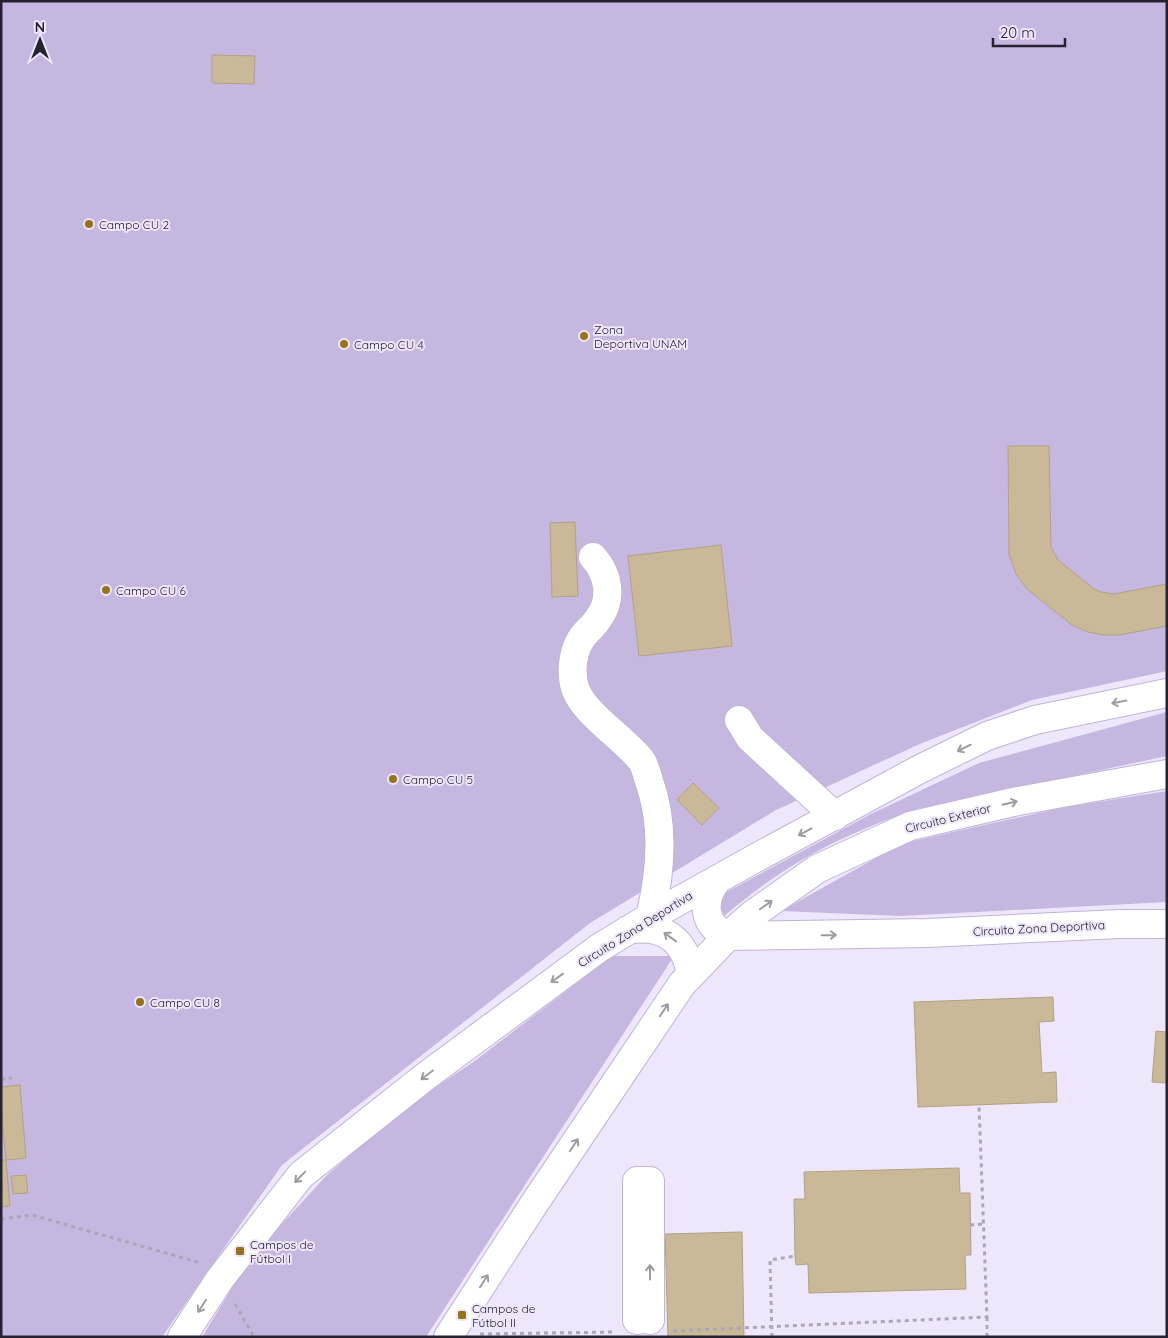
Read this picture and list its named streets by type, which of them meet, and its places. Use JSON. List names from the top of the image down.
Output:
{
  "streets": {
    "street": ["Circuito Exterior", "Circuito Zona Deportiva"]
  },
  "crossings": [
    ["Circuito Exterior", "Circuito Zona Deportiva"]
  ],
  "one_way": ["Circuito Exterior"],
  "places": {
    "other": [
      "Campo CU 2",
      "Zona Deportiva UNAM",
      "Campo CU 4",
      "Campo CU 6",
      "Campo CU 5",
      "Campo CU 8"
    ],
    "transit": ["Campos de Fútbol I", "Campos de Fútbol II"]
  },
  "scale_bar": "20 m",
  "north": "top"
}
